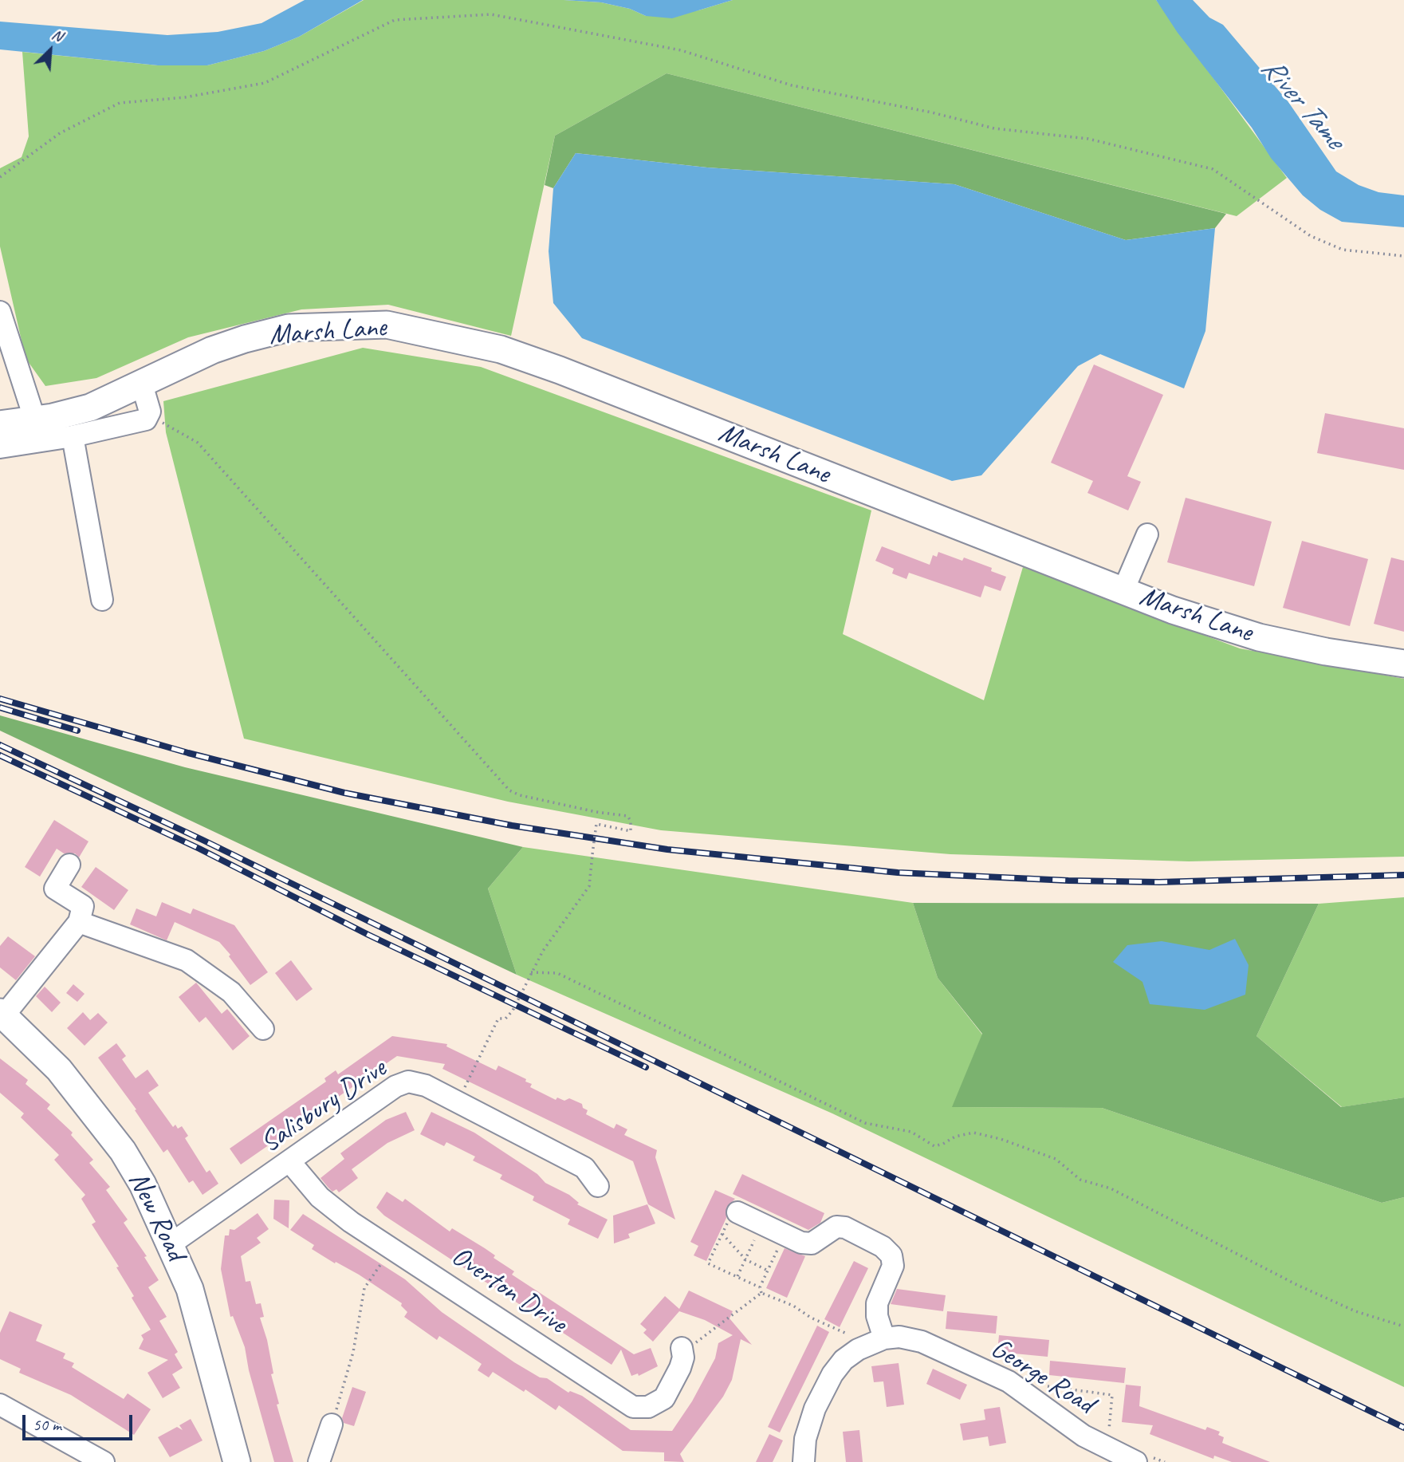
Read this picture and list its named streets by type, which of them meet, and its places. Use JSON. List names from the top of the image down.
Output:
{
  "streets": {
    "main road": ["Marsh Lane", "New Road"],
    "street": ["Salisbury Drive", "Overton Drive", "George Road"]
  },
  "crossings": [
    ["Salisbury Drive", "New Road"],
    ["Salisbury Drive", "Overton Drive"]
  ],
  "water": ["River Tame"],
  "scale_bar": "50 m",
  "north": "top right"
}
